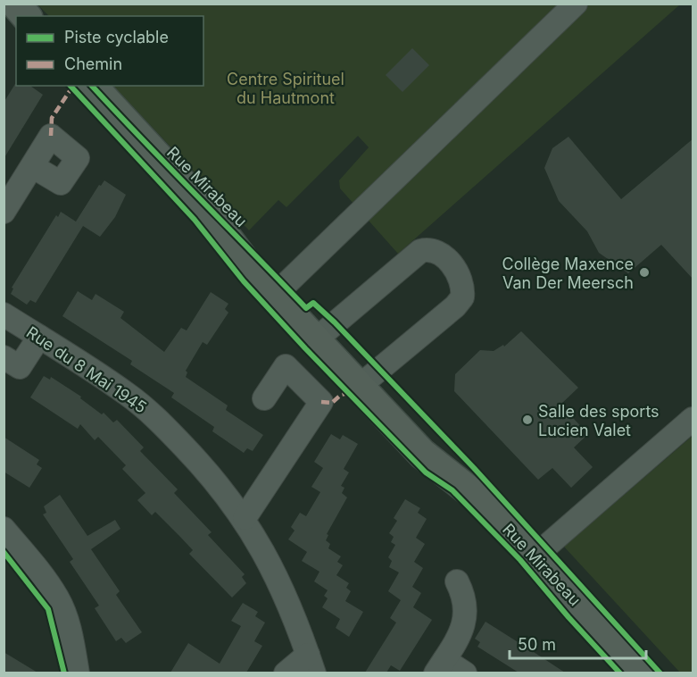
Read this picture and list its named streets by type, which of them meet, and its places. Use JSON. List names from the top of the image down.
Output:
{
  "streets": {
    "main road": ["Rue Mirabeau"],
    "street": ["Rue du 8 Mai 1945"]
  },
  "parks": ["Centre Spirituel du Hautmont"],
  "places": ["Collège Maxence Van Der Meersch", "Salle des sports Lucien Valet"],
  "legend": ["Piste cyclable", "Chemin"],
  "scale_bar": "50 m"
}
